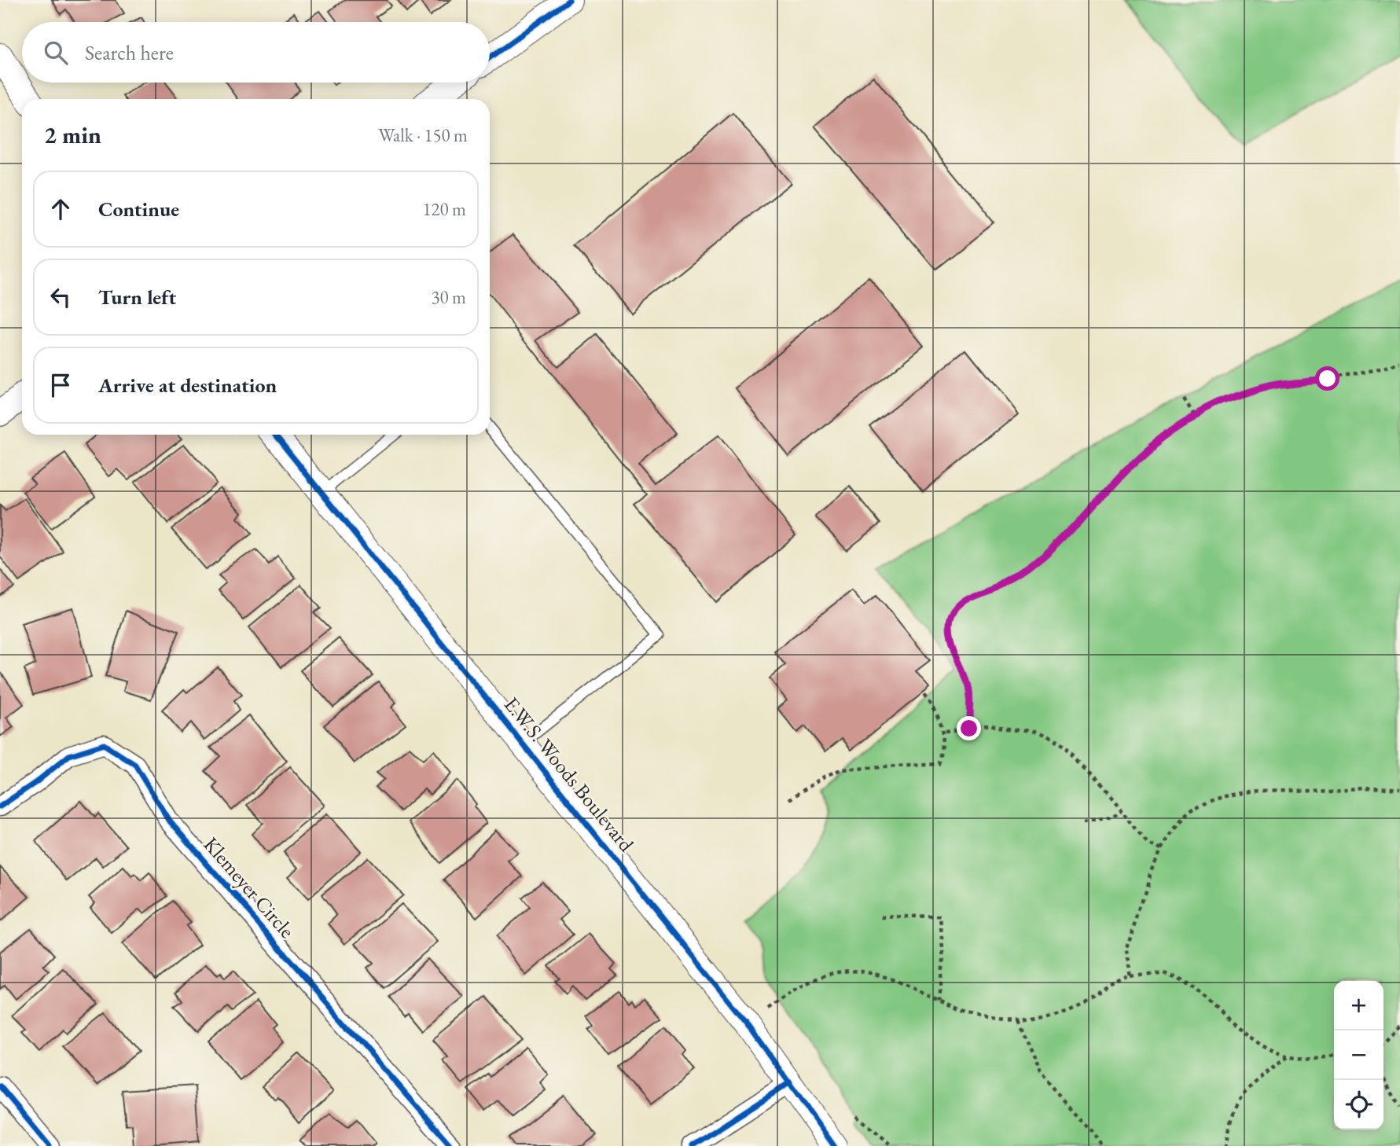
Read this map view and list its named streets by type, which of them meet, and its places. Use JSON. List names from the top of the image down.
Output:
{
  "streets": {
    "street": ["E.W.S. Woods Boulevard", "Klemeyer Circle"]
  },
  "page": {
    "search": "Search here",
    "heading": ["2 min", "Walk · 150 m"],
    "list": [
      ["Continue", "120 m"],
      ["Turn left", "30 m"],
      "Arrive at destination"
    ],
    "map_buttons": ["+", "−"]
  }
}
